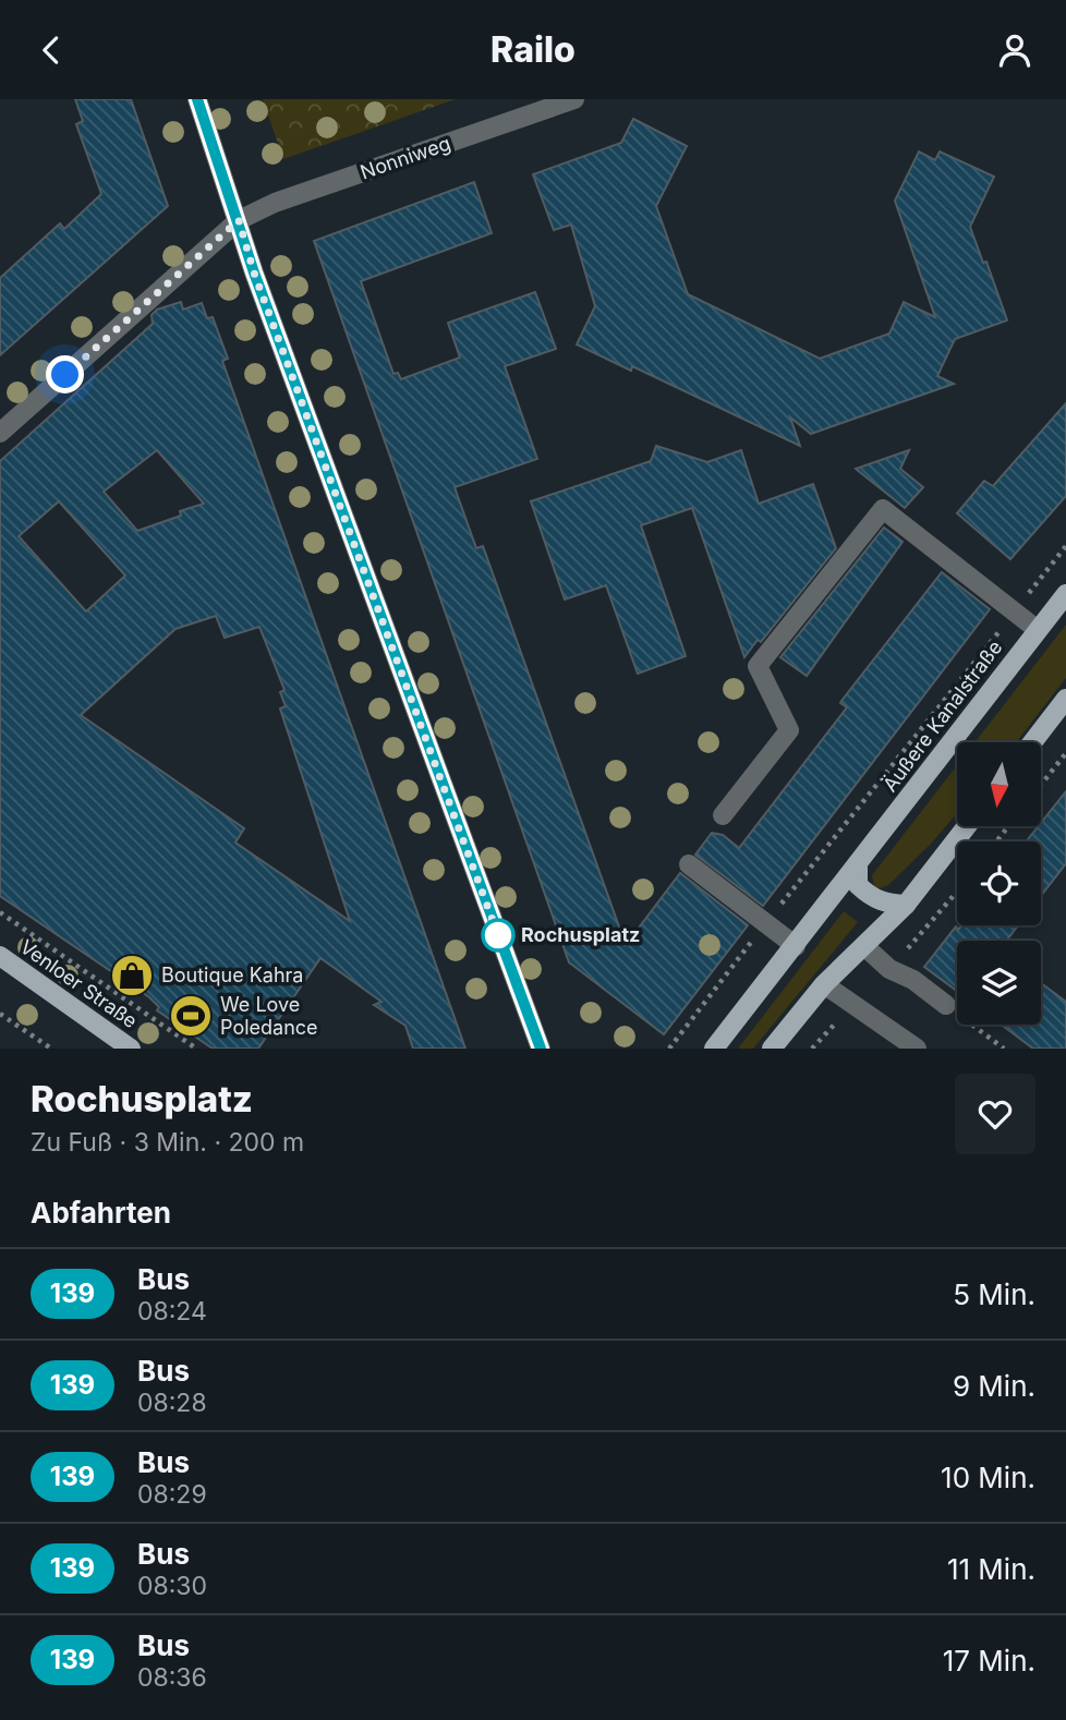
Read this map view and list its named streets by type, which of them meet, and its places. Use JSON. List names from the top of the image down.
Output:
{
  "streets": {
    "main road": ["Äußere Kanalstraße", "Venloer Straße"],
    "street": ["Nonniweg"]
  },
  "places": {
    "other": ["Rochusplatz"],
    "shop": ["Boutique Kahra"],
    "sports": ["We Love Poledance"]
  },
  "lines": ["bus line 139"],
  "north": "bottom",
  "page": {
    "header": "Railo",
    "heading": [
      ["Rochusplatz", "Zu Fuß · 3 Min. · 200 m"],
      "Abfahrten"
    ],
    "list": [
      {
        "mark": "139",
        "name": "Bus",
        "note": "08:24",
        "value": "5 Min."
      },
      {
        "mark": "139",
        "name": "Bus",
        "note": "08:28",
        "value": "9 Min."
      },
      {
        "mark": "139",
        "name": "Bus",
        "note": "08:29",
        "value": "10 Min."
      },
      {
        "mark": "139",
        "name": "Bus",
        "note": "08:30",
        "value": "11 Min."
      },
      {
        "mark": "139",
        "name": "Bus",
        "note": "08:36",
        "value": "17 Min."
      }
    ]
  }
}
